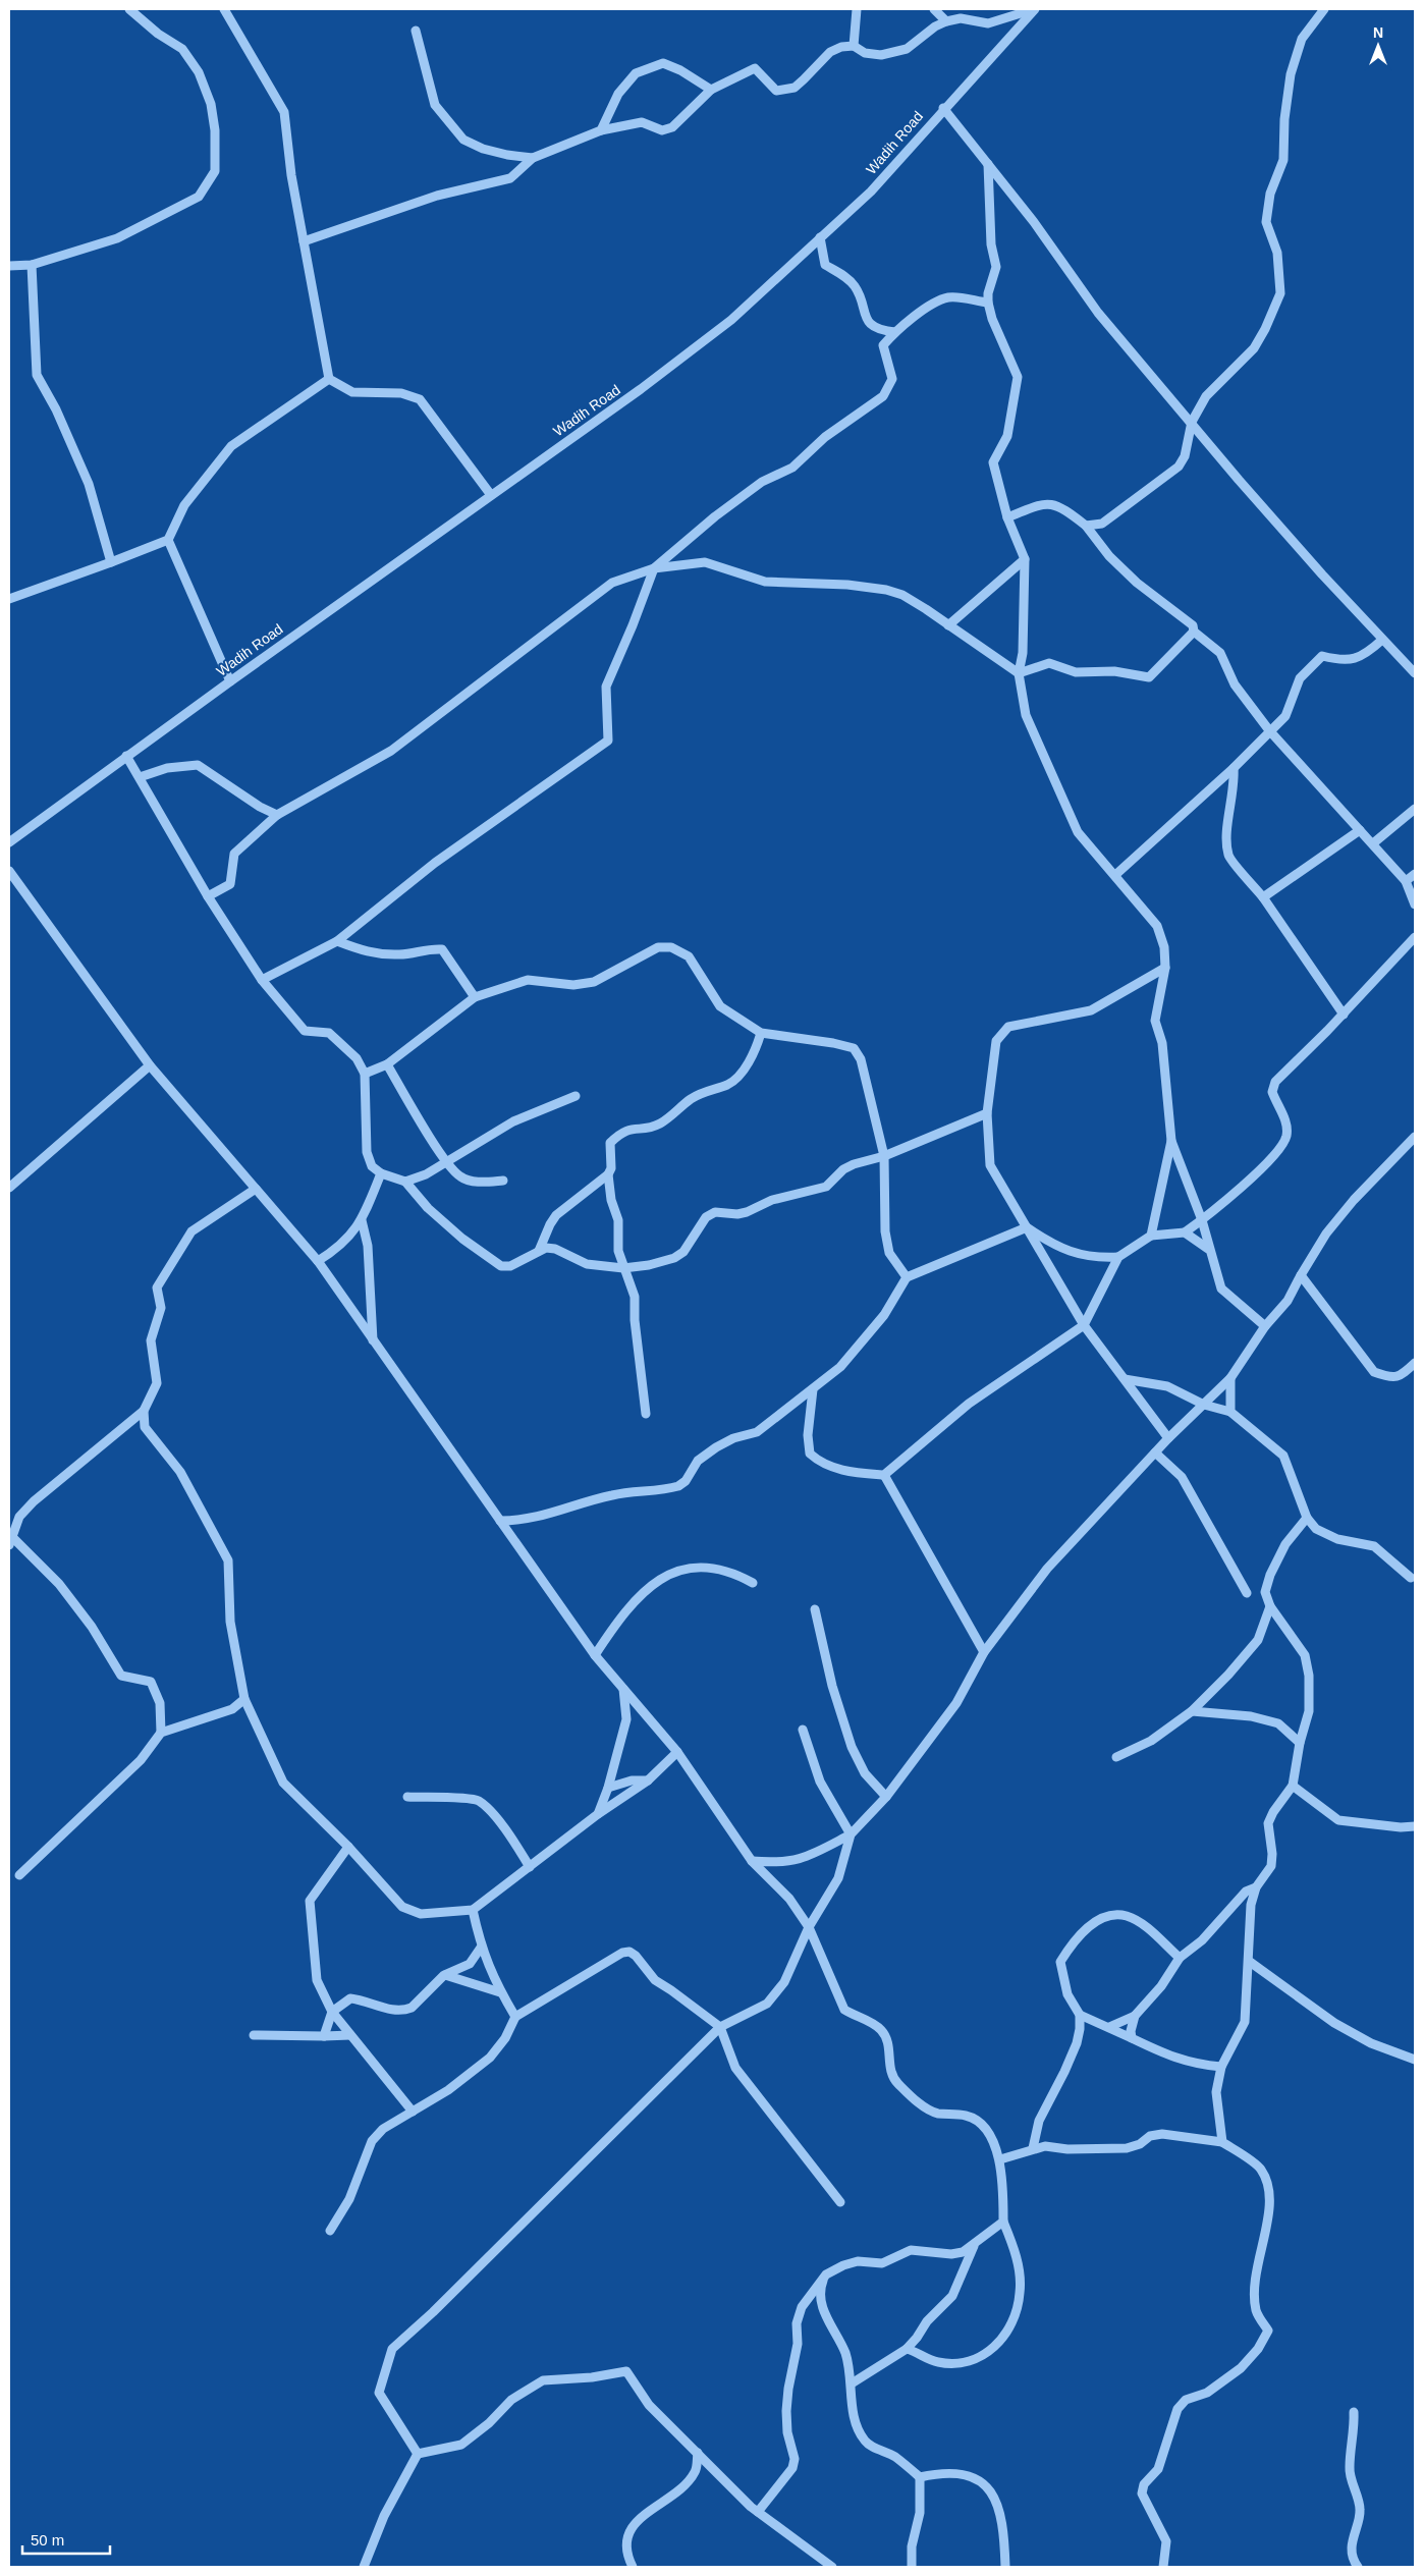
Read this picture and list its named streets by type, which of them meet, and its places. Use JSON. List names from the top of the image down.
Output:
{
  "streets": {
    "street": ["Wadih Road"]
  },
  "scale_bar": "50 m",
  "north": "top"
}
